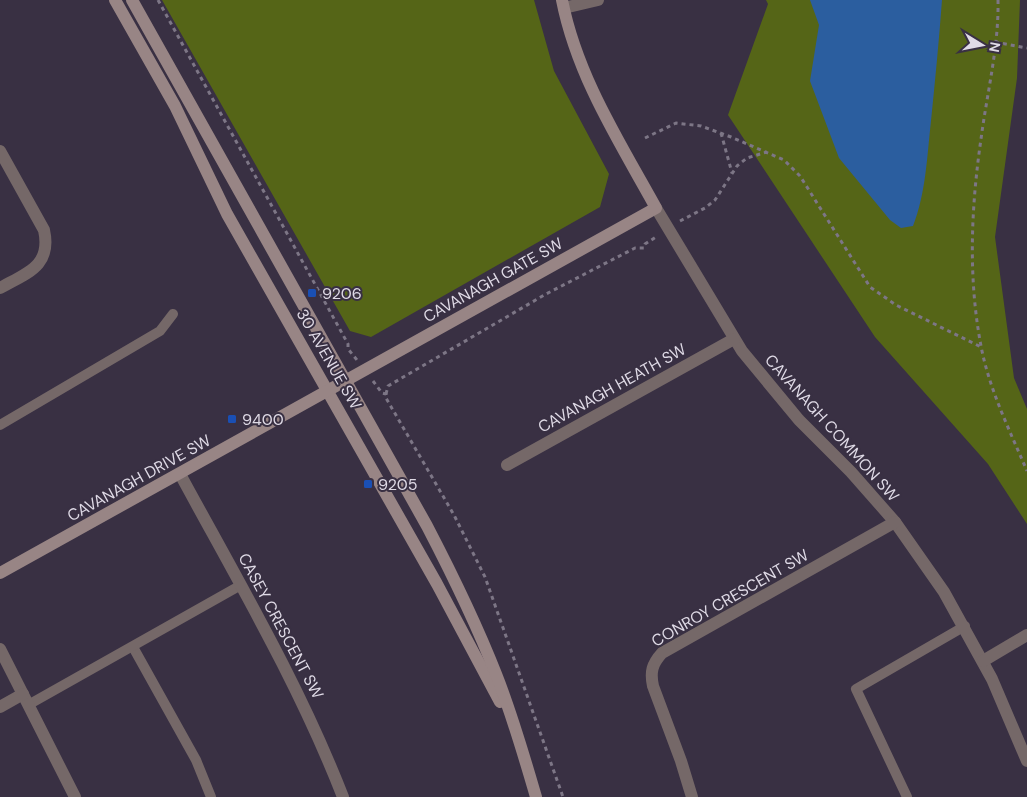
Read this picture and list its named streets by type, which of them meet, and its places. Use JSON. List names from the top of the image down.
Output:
{
  "streets": {
    "main road": [
      "CAVANAGH GATE SW",
      "30 AVENUE SW",
      "CAVANAGH COMMON SW",
      "CAVANAGH DRIVE SW"
    ],
    "street": ["CAVANAGH HEATH SW", "CONROY CRESCENT SW", "CASEY CRESCENT SW"]
  },
  "crossings": [
    ["CAVANAGH GATE SW", "30 AVENUE SW"],
    ["CAVANAGH GATE SW", "CAVANAGH COMMON SW"],
    ["CAVANAGH GATE SW", "CAVANAGH DRIVE SW"],
    ["30 AVENUE SW", "CAVANAGH DRIVE SW"],
    ["CAVANAGH HEATH SW", "CAVANAGH COMMON SW"],
    ["CAVANAGH COMMON SW", "CONROY CRESCENT SW"],
    ["CAVANAGH DRIVE SW", "CASEY CRESCENT SW"]
  ],
  "places": {
    "transit": ["9206", "9400", "9205"]
  },
  "north": "right"
}
